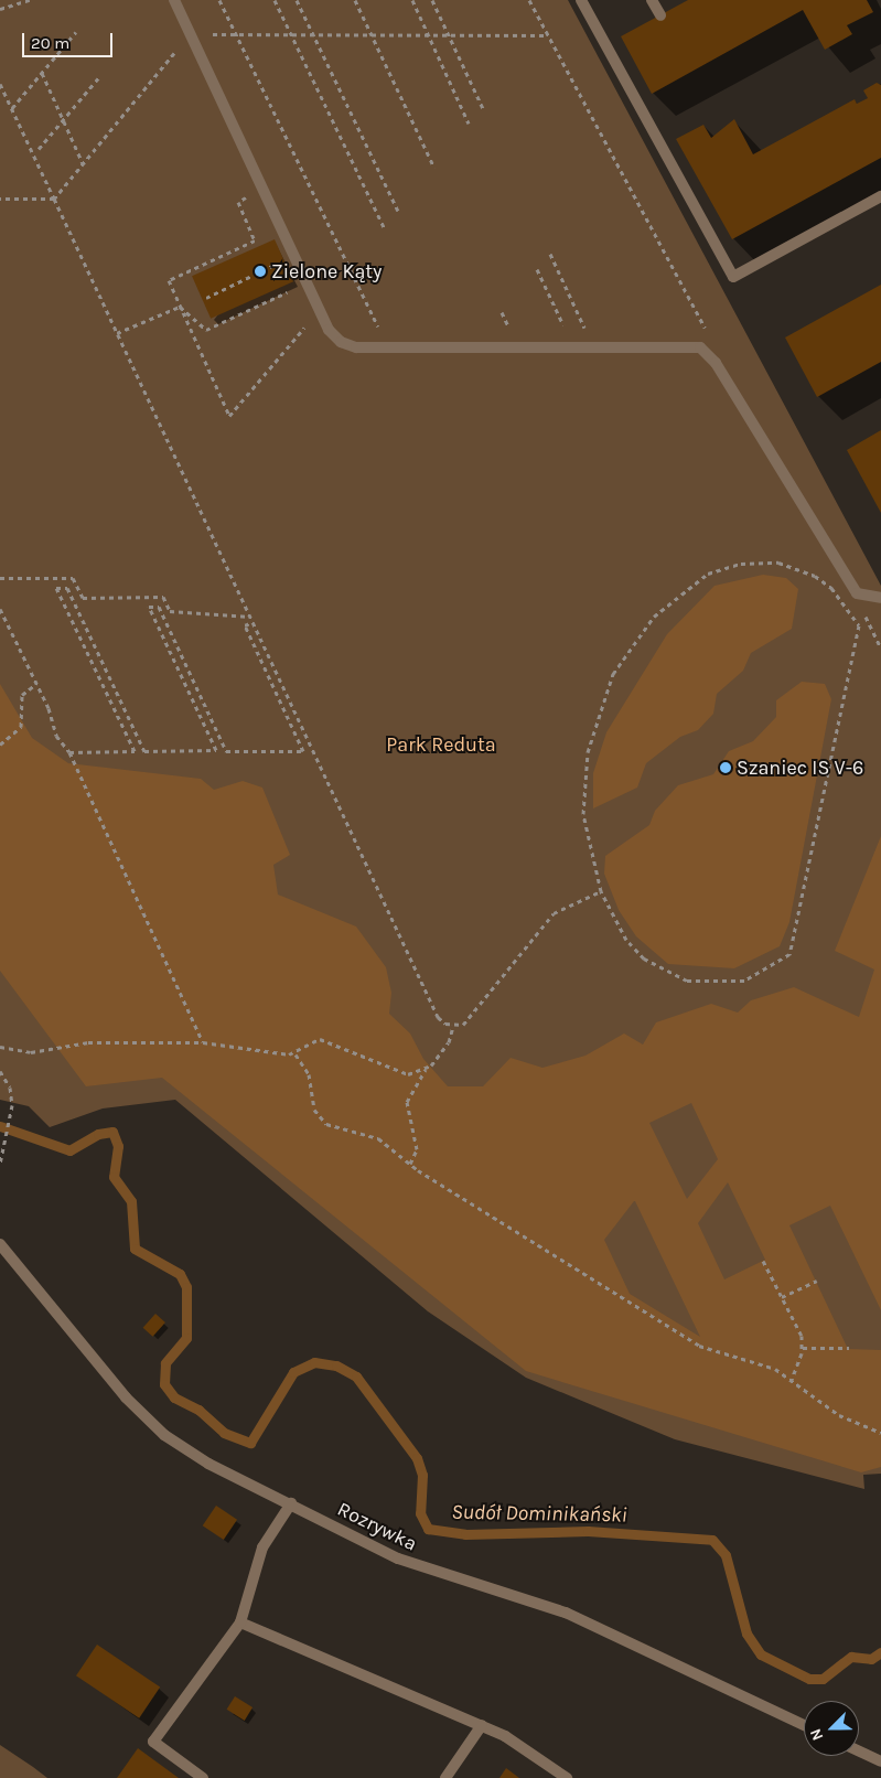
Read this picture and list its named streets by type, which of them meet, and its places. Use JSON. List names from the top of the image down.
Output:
{
  "streets": {
    "street": ["Rozrywka"]
  },
  "water": ["Sudół Dominikański"],
  "parks": ["Park Reduta"],
  "places": ["Zielone Kąty", "Szaniec IS V-6"],
  "scale_bar": "20 m",
  "north": "bottom left"
}
